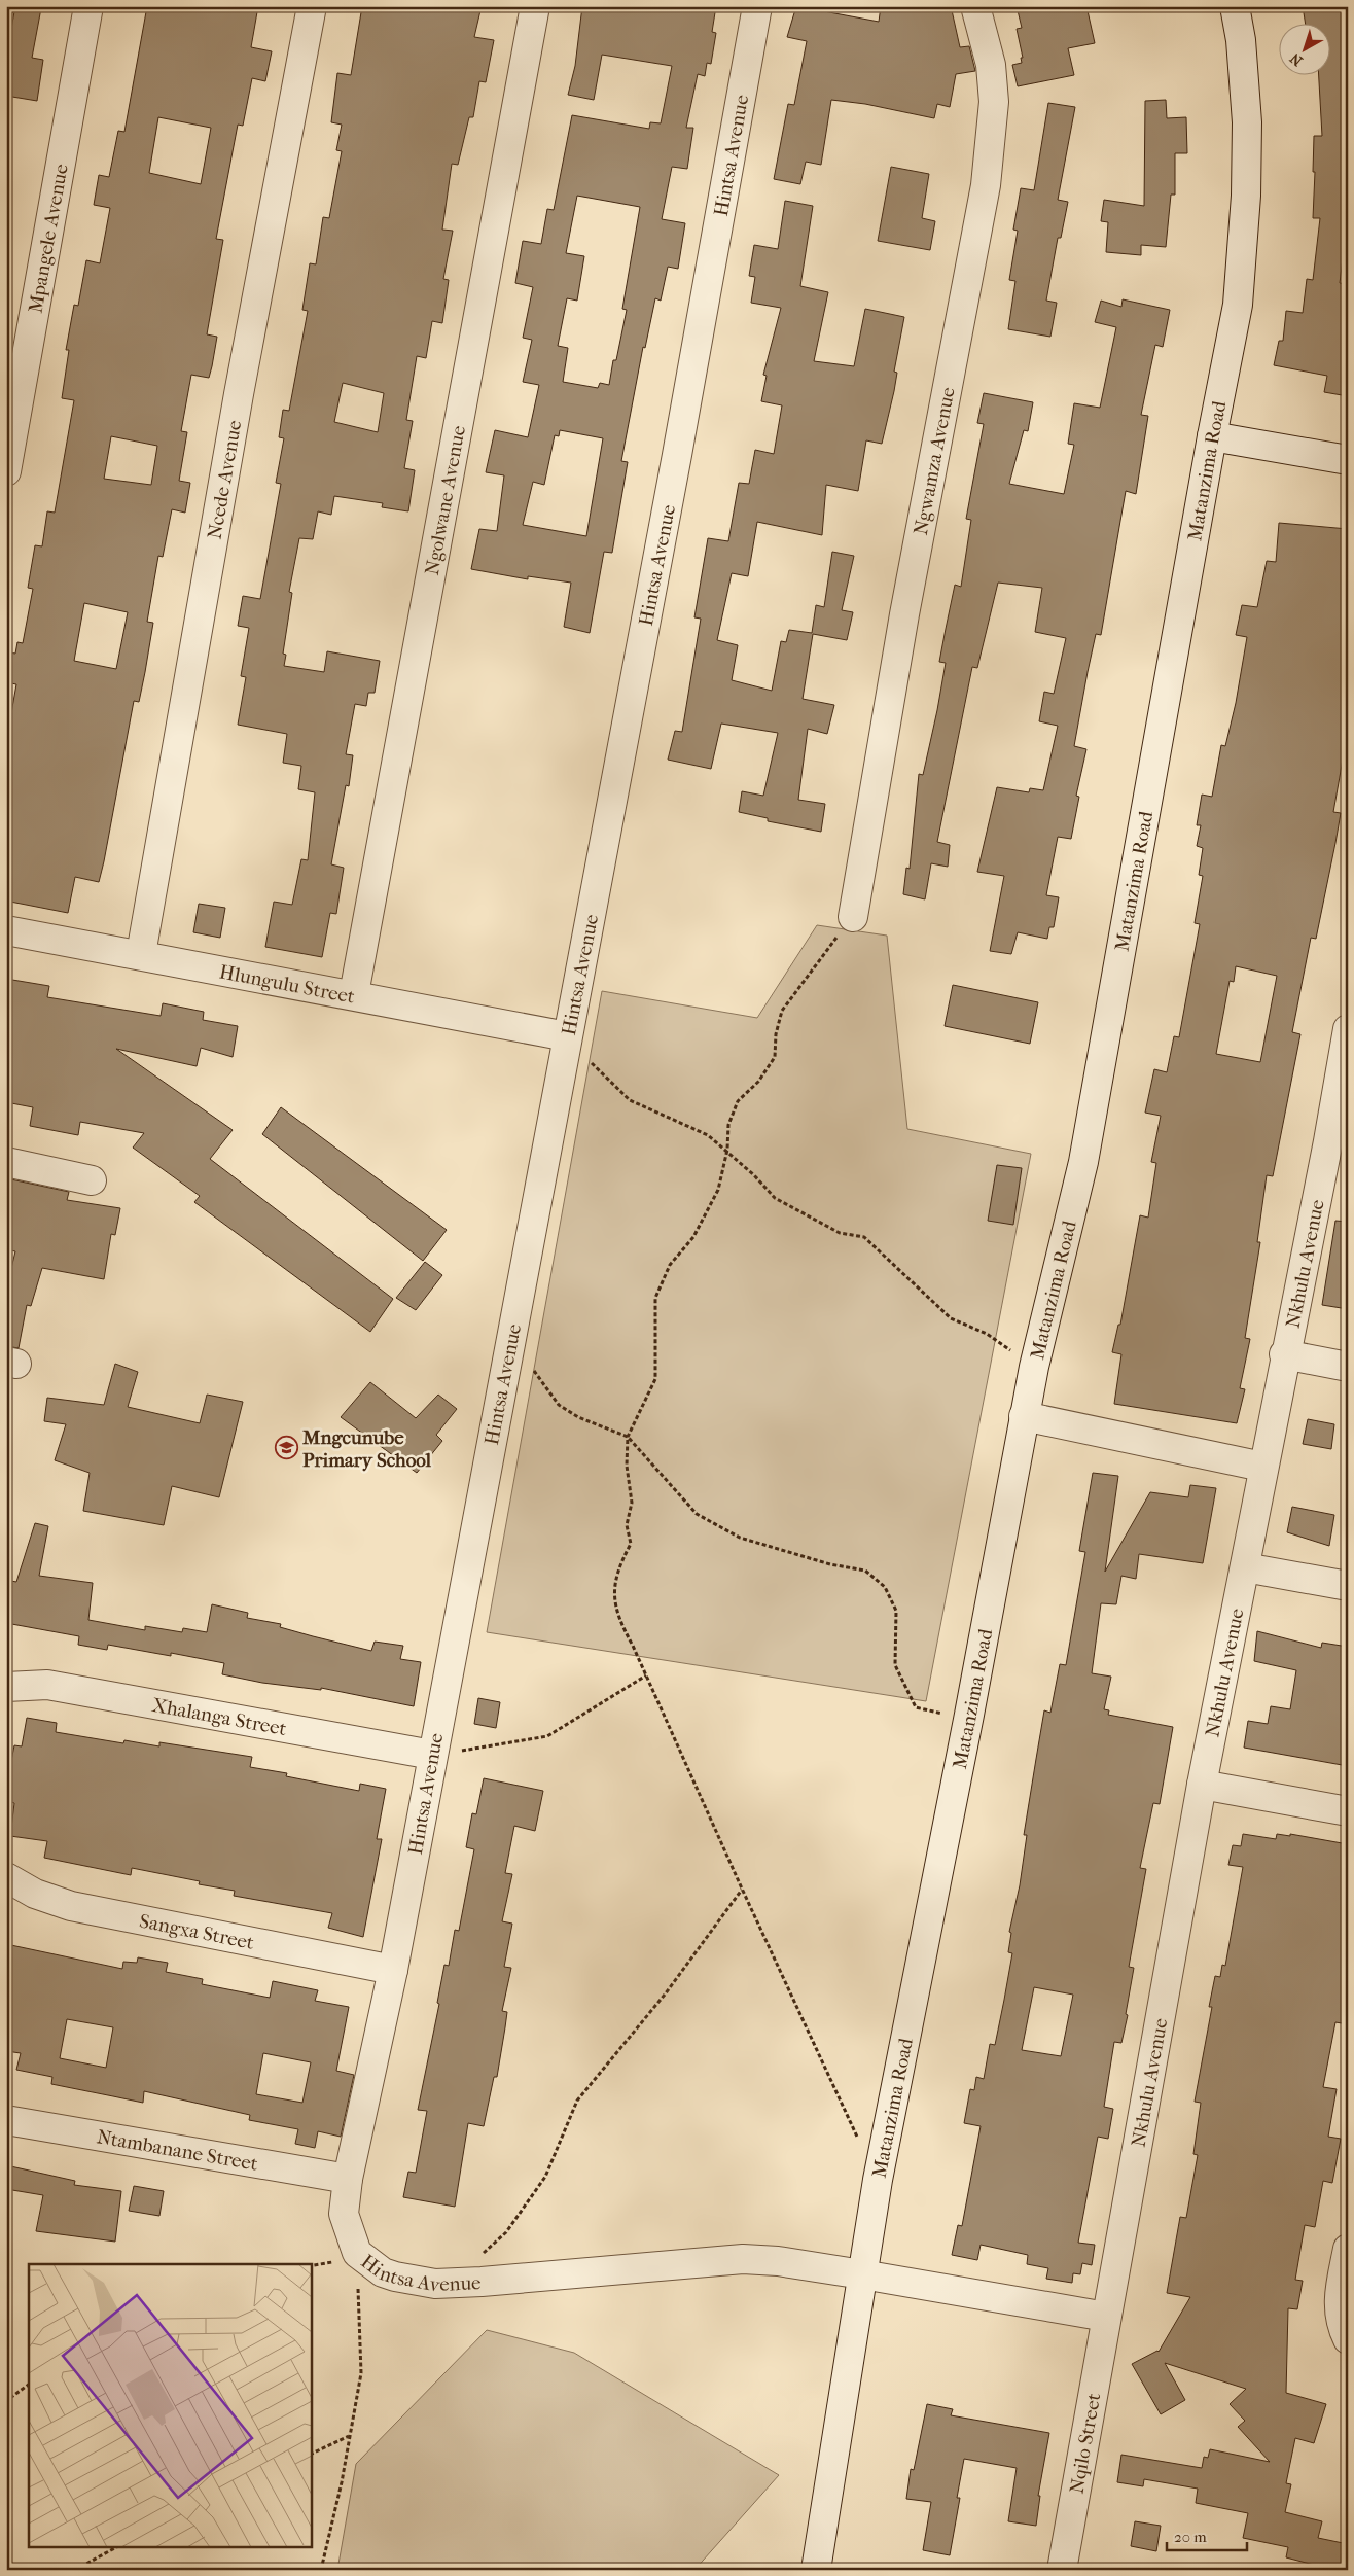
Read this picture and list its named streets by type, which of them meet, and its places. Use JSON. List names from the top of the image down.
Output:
{
  "streets": {
    "street": [
      "Hintsa Avenue",
      "Mpangele Avenue",
      "Ngwamza Avenue",
      "Matanzima Road",
      "Ncede Avenue",
      "Ngolwane Avenue",
      "Hlungulu Street",
      "Nkhulu Avenue",
      "Xhalanga Street",
      "Sangxa Street",
      "Ntambanane Street",
      "Nqilo Street"
    ]
  },
  "crossings": [
    ["Hintsa Avenue", "Matanzima Road"],
    ["Hintsa Avenue", "Hlungulu Street"],
    ["Hintsa Avenue", "Nkhulu Avenue"],
    ["Hintsa Avenue", "Xhalanga Street"],
    ["Hintsa Avenue", "Sangxa Street"],
    ["Hintsa Avenue", "Ntambanane Street"],
    ["Hintsa Avenue", "Nqilo Street"],
    ["Ncede Avenue", "Hlungulu Street"],
    ["Ngolwane Avenue", "Hlungulu Street"],
    ["Nkhulu Avenue", "Nqilo Street"]
  ],
  "places": {
    "school or university": ["Mngcunube Primary School"]
  },
  "scale_bar": "20 m",
  "north": "bottom left"
}
